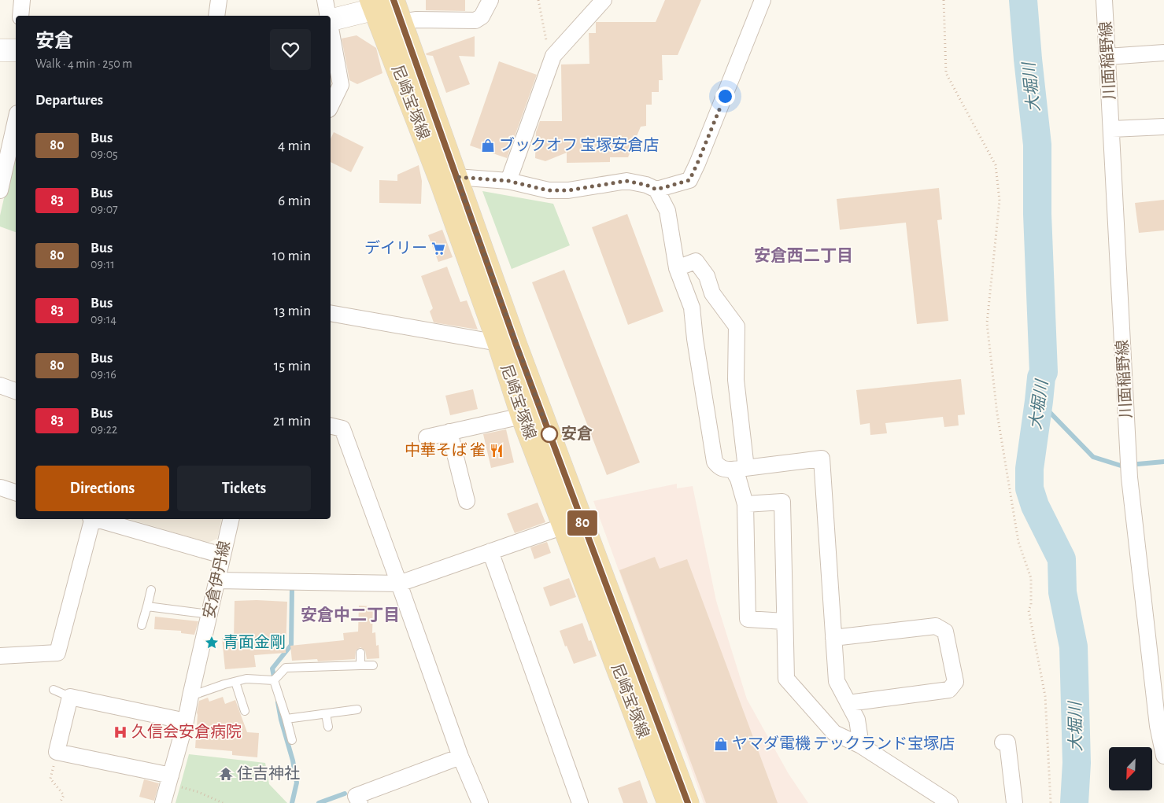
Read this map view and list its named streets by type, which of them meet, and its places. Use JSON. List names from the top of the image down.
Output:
{
  "streets": {
    "main road": ["尼崎宝塚線"],
    "street": ["川面稲野線", "安倉伊丹線"]
  },
  "districts": ["安倉西二丁目", "安倉中二丁目"],
  "water": ["大堀川"],
  "places": {
    "shop": ["ブックオフ 宝塚安倉店", "ヤマダ電機 テックランド宝塚店"],
    "supermarket": ["デイリー"],
    "other": ["安倉"],
    "restaurant": ["中華そば 雀"],
    "place": ["青面金剛"],
    "hospital": ["久信会安倉病院"],
    "temple": ["住吉神社"]
  },
  "lines": ["bus line 80"],
  "north": "bottom left",
  "page": {
    "on_map": "80",
    "heading": [
      ["安倉", "Walk · 4 min · 250 m"],
      "Departures"
    ],
    "list": [
      {
        "mark": "80",
        "name": "Bus",
        "note": "09:05",
        "value": "4 min"
      },
      {
        "mark": "83",
        "name": "Bus",
        "note": "09:07",
        "value": "6 min"
      },
      {
        "mark": "80",
        "name": "Bus",
        "note": "09:11",
        "value": "10 min"
      },
      {
        "mark": "83",
        "name": "Bus",
        "note": "09:14",
        "value": "13 min"
      },
      {
        "mark": "80",
        "name": "Bus",
        "note": "09:16",
        "value": "15 min"
      },
      {
        "mark": "83",
        "name": "Bus",
        "note": "09:22",
        "value": "21 min"
      }
    ],
    "buttons": ["Directions", "Tickets"]
  }
}
